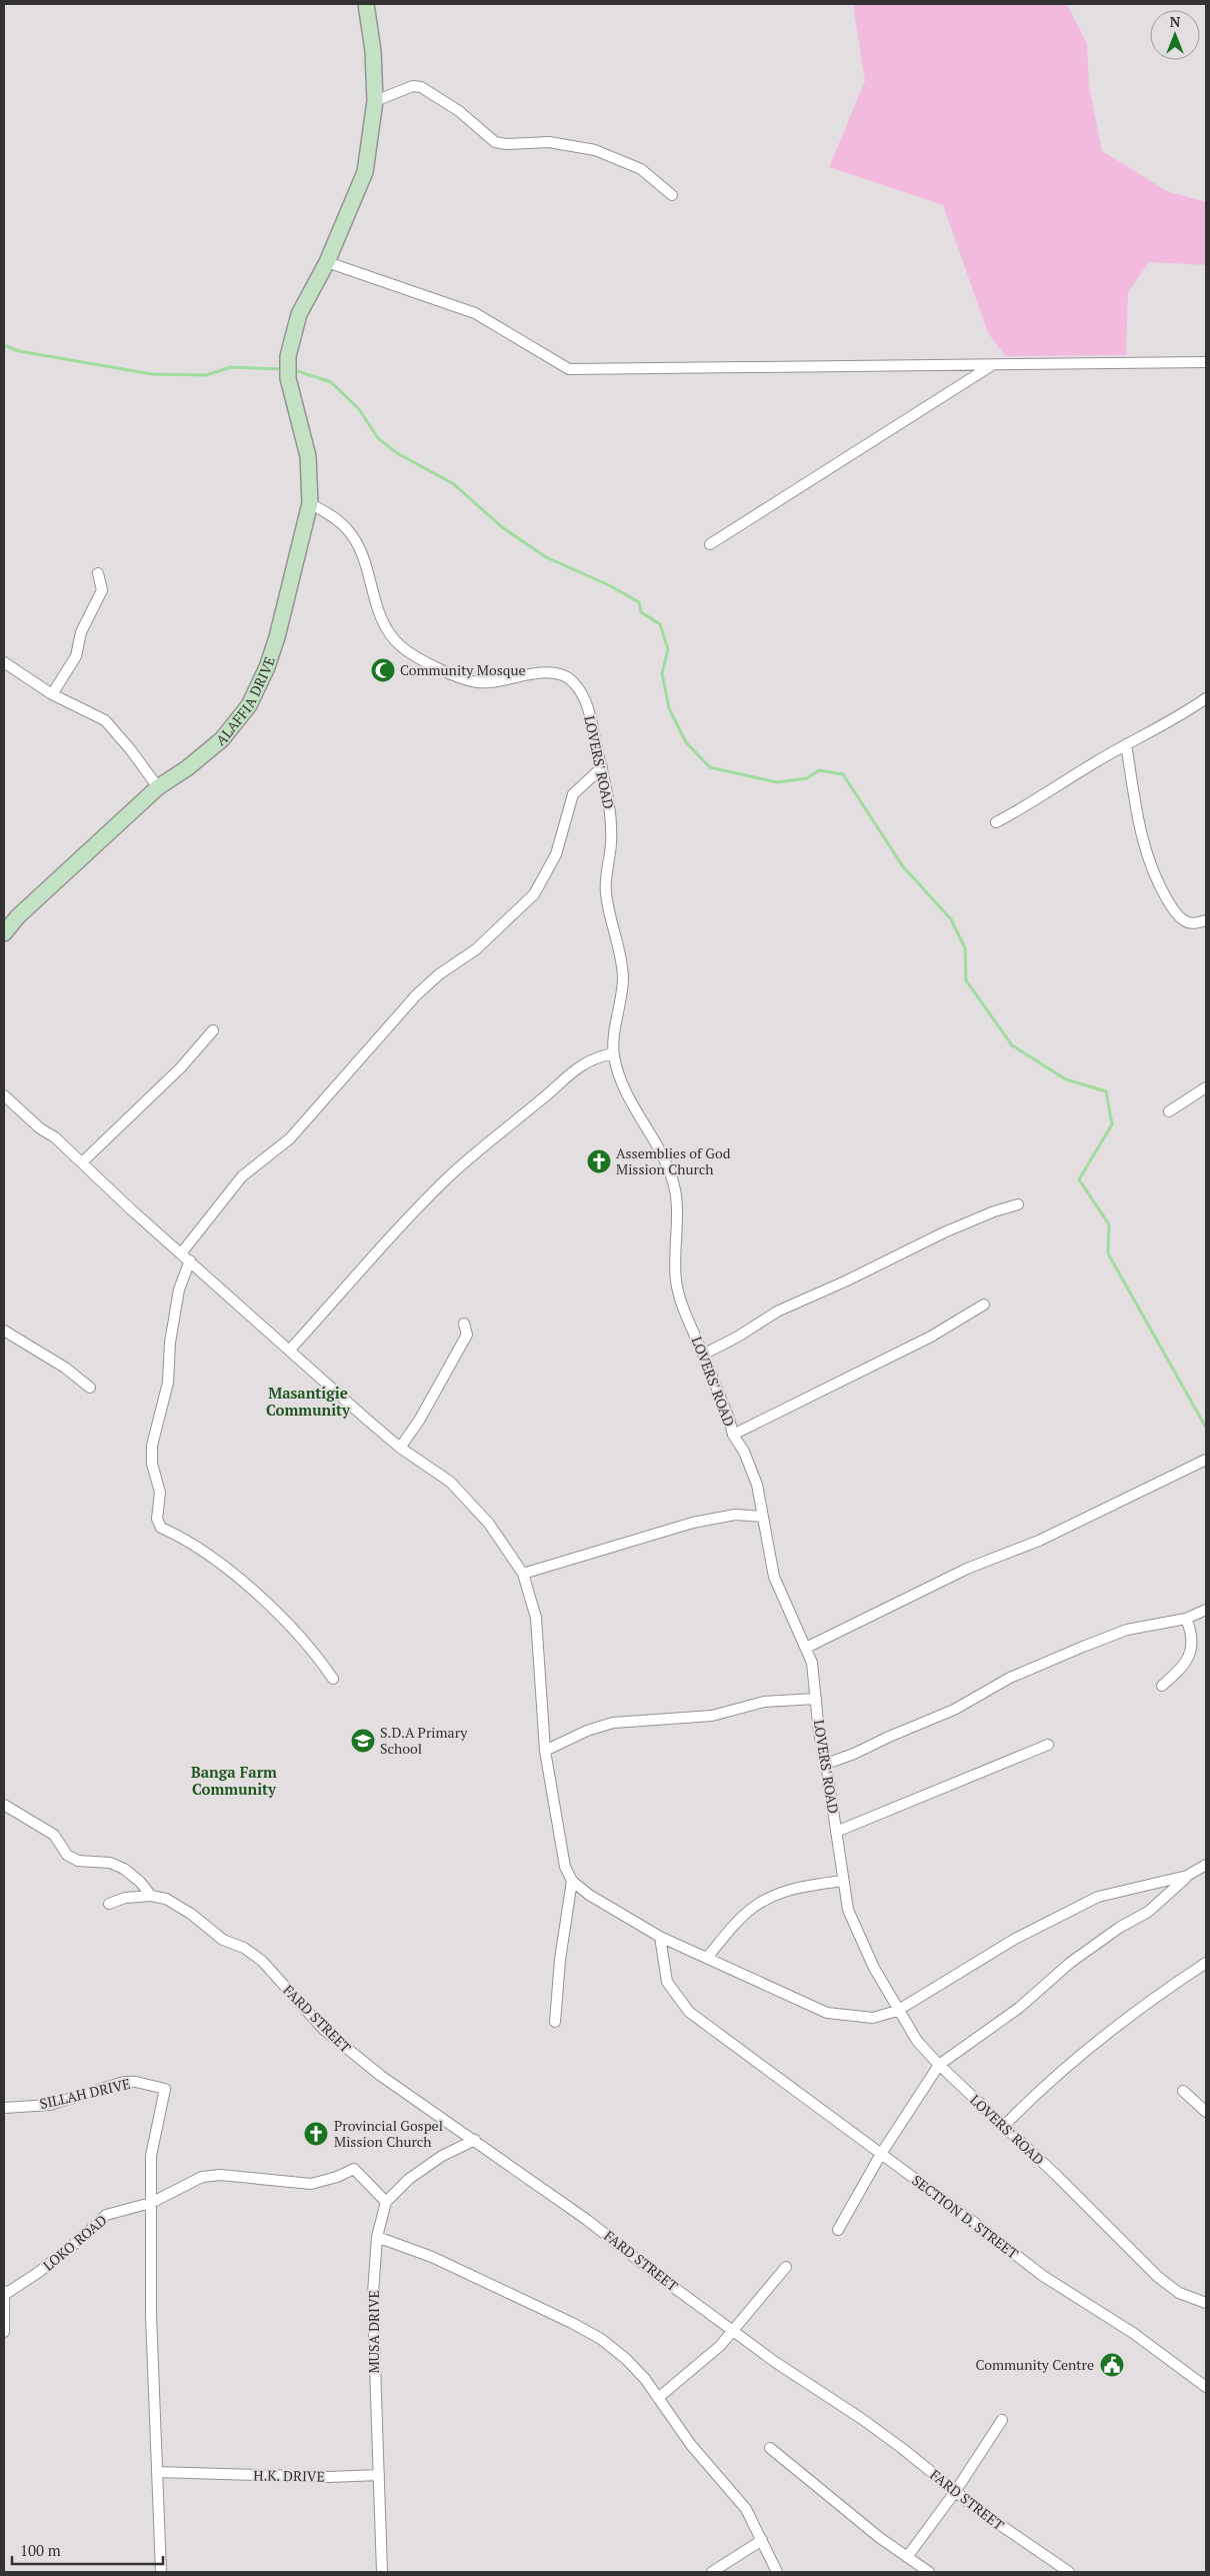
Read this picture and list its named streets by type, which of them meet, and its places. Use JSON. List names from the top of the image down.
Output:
{
  "streets": {
    "street": [
      "ALAFFIA DRIVE",
      "LOVERS' ROAD",
      "FARD STREET",
      "SILLAH DRIVE",
      "SECTION D. STREET",
      "LOKO ROAD",
      "MUSA DRIVE",
      "H.K. DRIVE"
    ]
  },
  "crossings": [
    ["ALAFFIA DRIVE", "LOVERS' ROAD"],
    ["SILLAH DRIVE", "LOKO ROAD"],
    ["LOKO ROAD", "MUSA DRIVE"],
    ["MUSA DRIVE", "H.K. DRIVE"]
  ],
  "districts": ["Masantigie Community", "Banga Farm Community"],
  "places": {
    "mosque": ["Community Mosque"],
    "church": ["Assemblies of God Mission Church", "Provincial Gospel Mission Church"],
    "school or university": ["S.D.A Primary School"],
    "public building": ["Community Centre"]
  },
  "scale_bar": "100 m",
  "north": "top"
}
